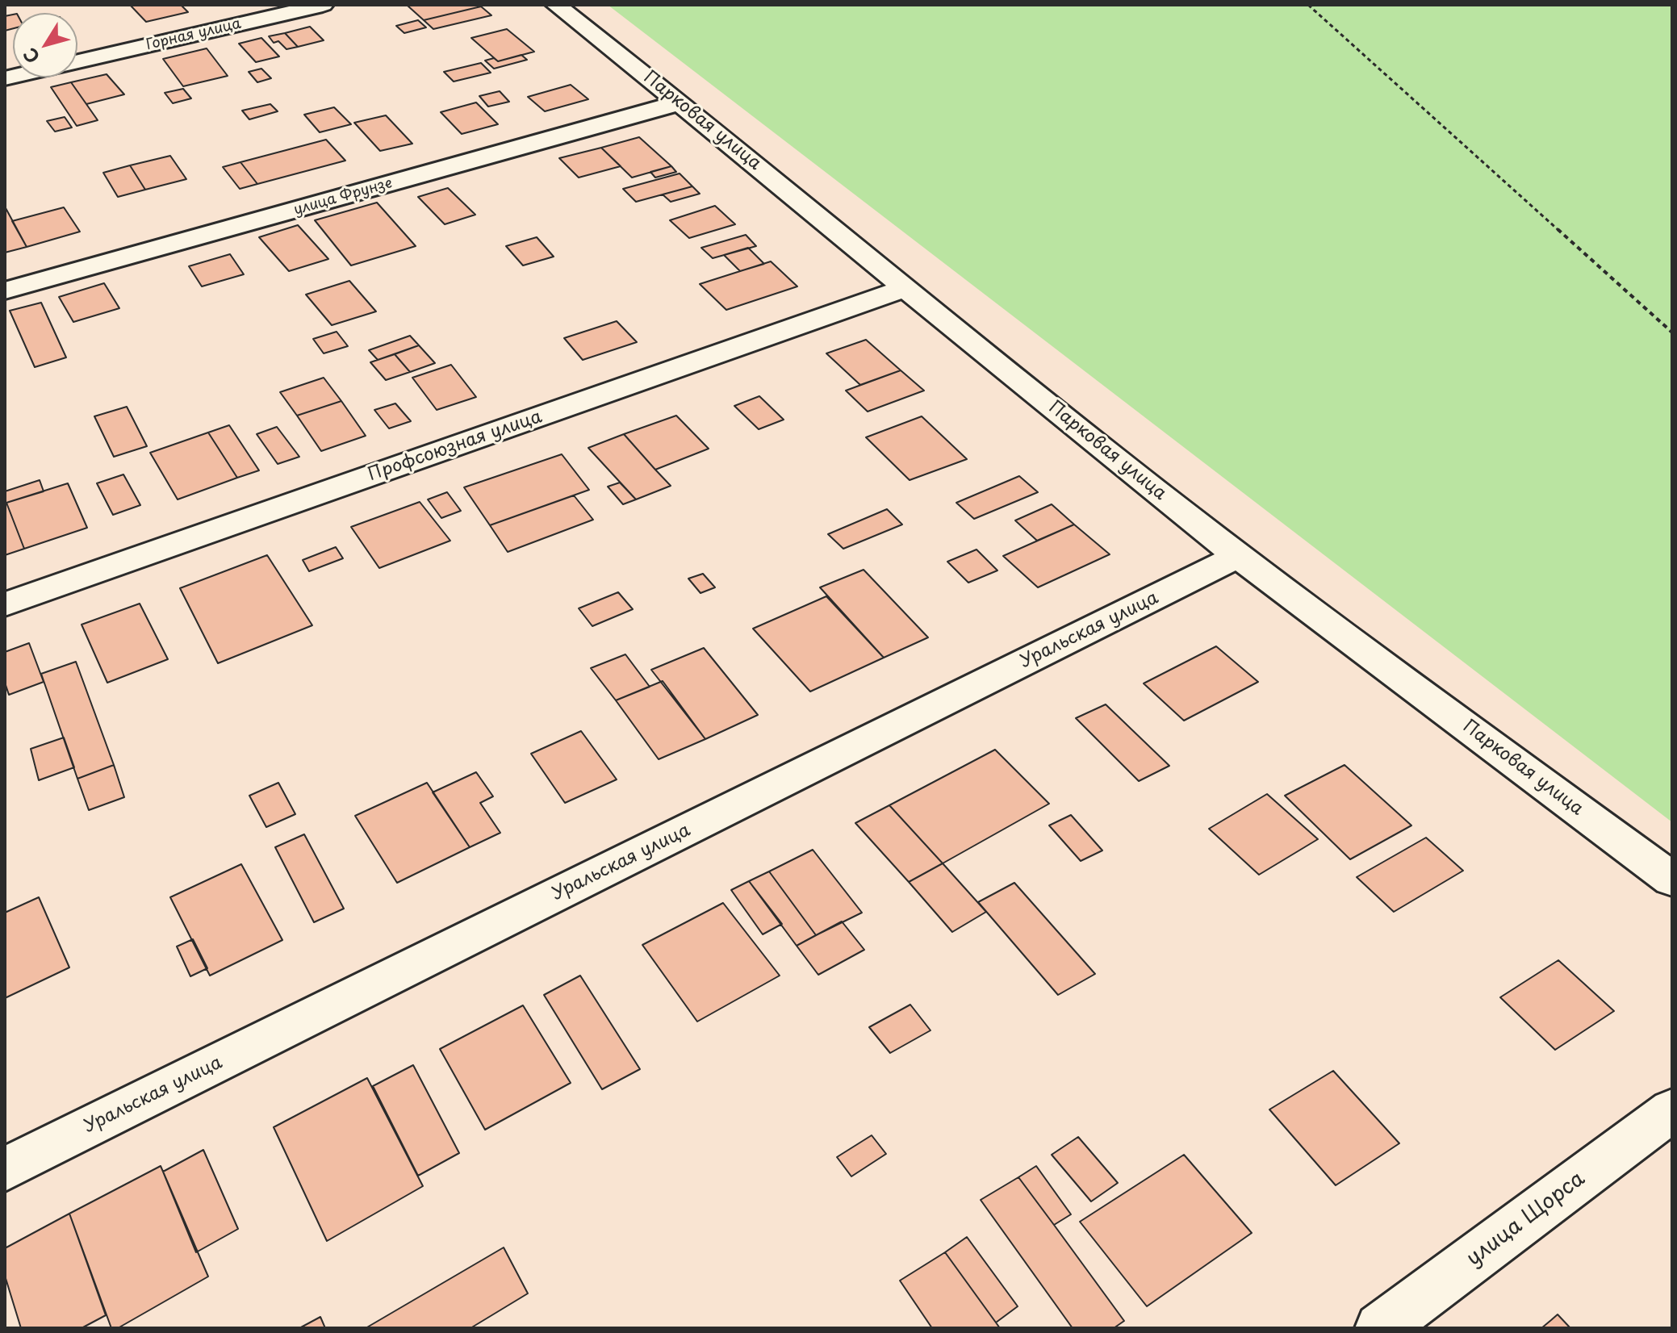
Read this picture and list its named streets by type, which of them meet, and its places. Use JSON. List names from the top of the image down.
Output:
{
  "streets": {
    "street": [
      "Горная улица",
      "Парковая улица",
      "улица Фрунзе",
      "Профсоюзная улица",
      "Уральская улица",
      "улица Щорса"
    ]
  },
  "crossings": [
    ["Парковая улица", "улица Фрунзе"],
    ["Парковая улица", "Профсоюзная улица"],
    ["Парковая улица", "Уральская улица"]
  ],
  "north": "bottom left"
}
